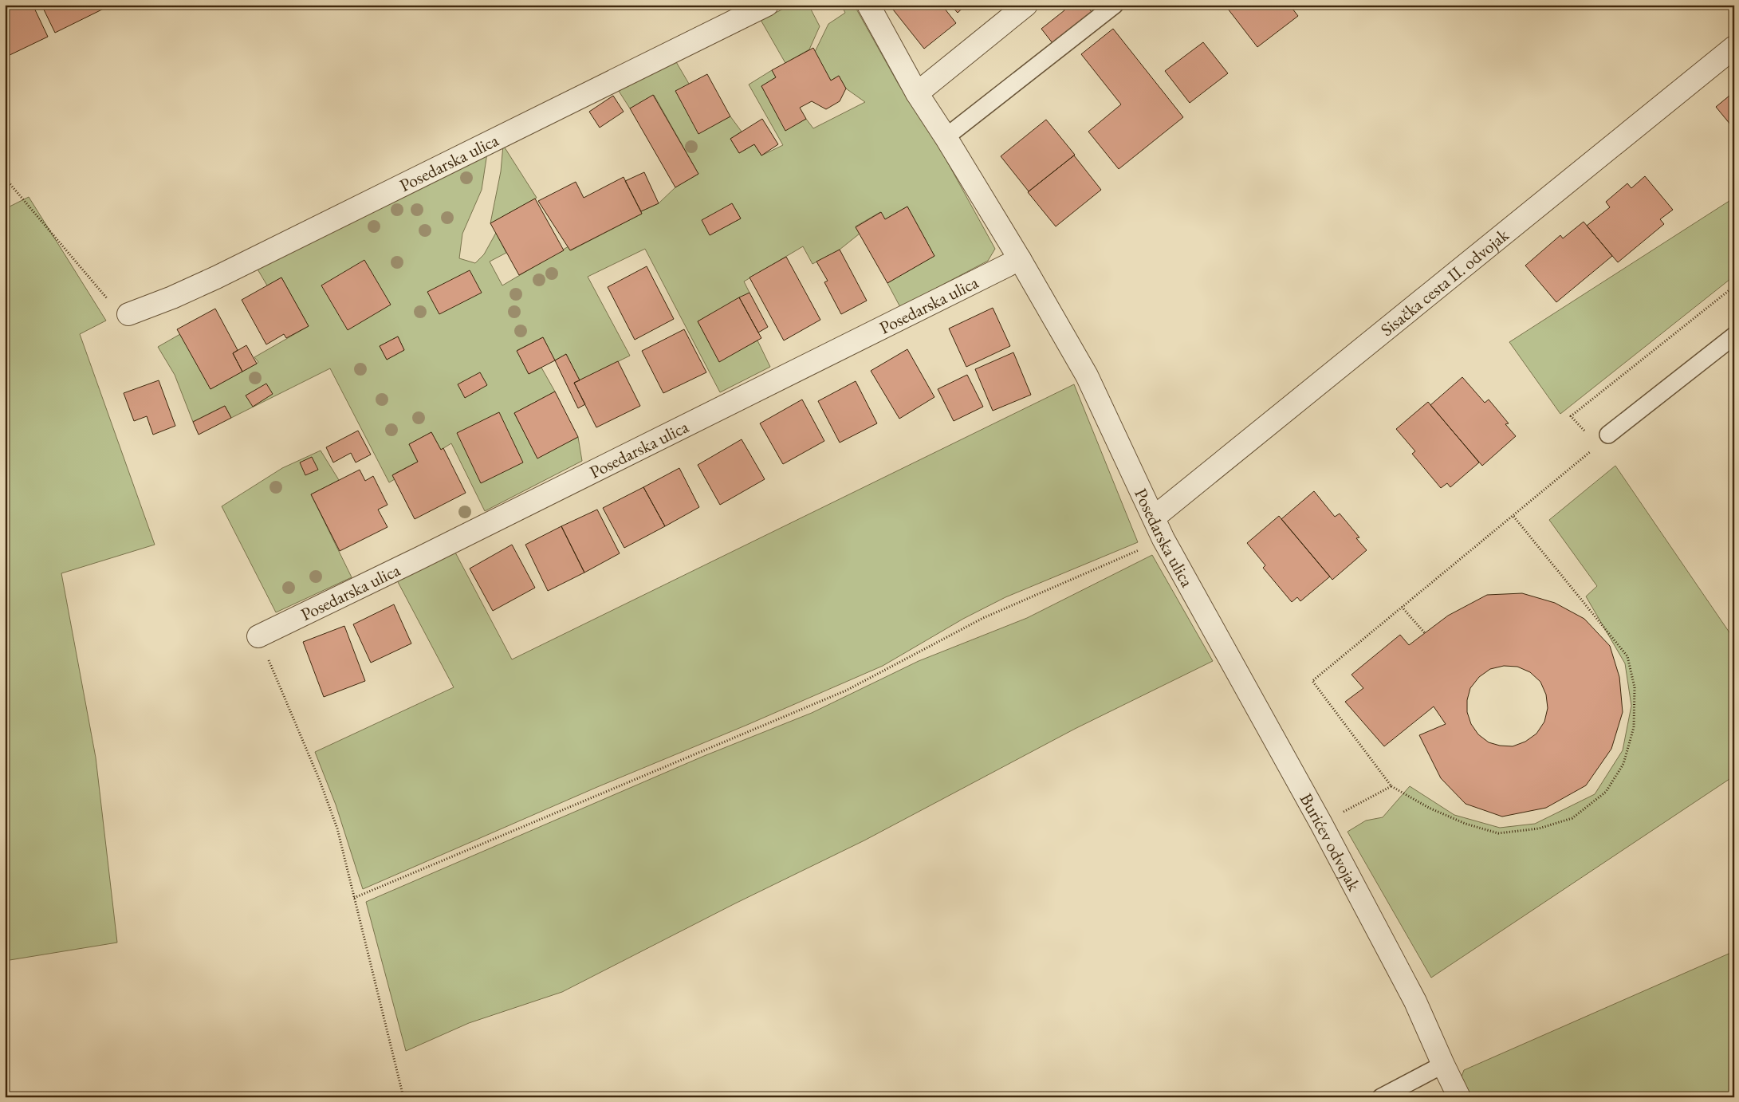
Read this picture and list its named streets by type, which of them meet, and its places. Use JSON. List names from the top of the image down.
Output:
{
  "streets": {
    "street": ["Posedarska ulica", "Sisačka cesta II. odvojak", "Burićev odvojak"]
  },
  "crossings": [
    ["Posedarska ulica", "Sisačka cesta II. odvojak"],
    ["Posedarska ulica", "Burićev odvojak"]
  ]
}
